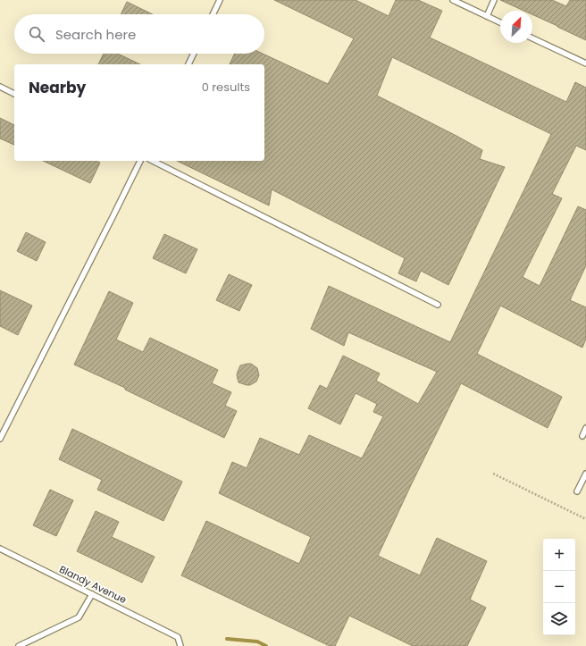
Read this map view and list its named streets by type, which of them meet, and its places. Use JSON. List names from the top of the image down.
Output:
{
  "streets": {
    "lane": ["Blandy Avenue"]
  },
  "north": "top right",
  "page": {
    "search": "Search here",
    "heading": ["Nearby", "0 results"],
    "map_buttons": ["+", "−"]
  }
}
